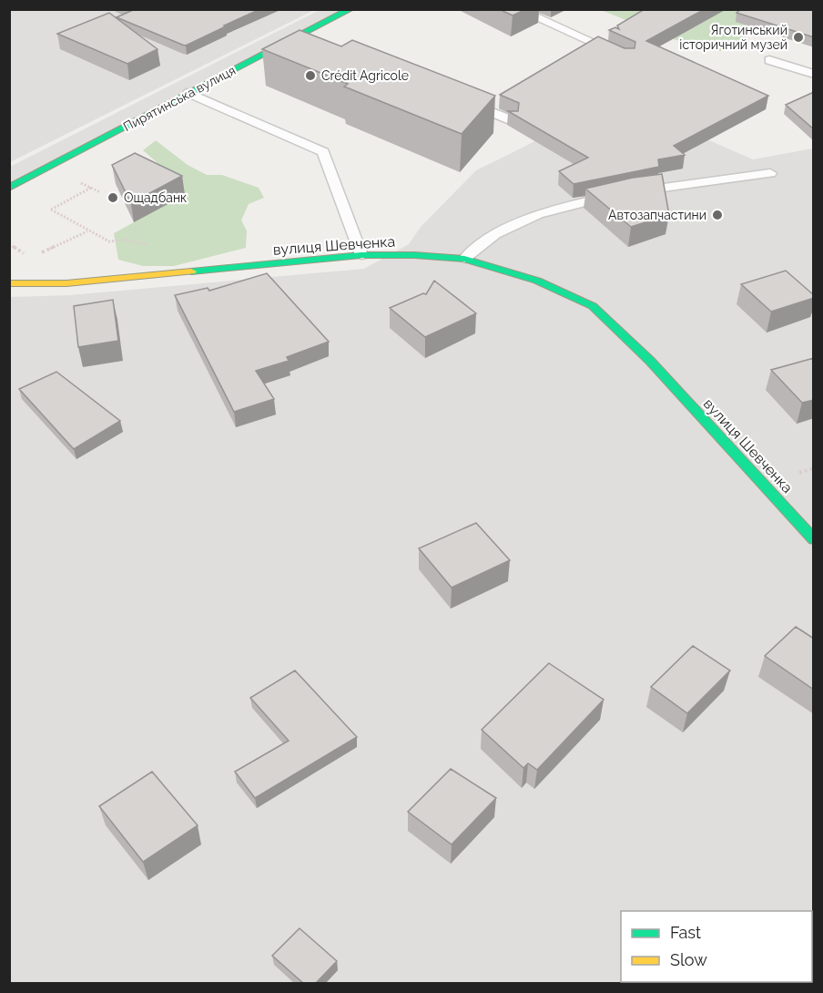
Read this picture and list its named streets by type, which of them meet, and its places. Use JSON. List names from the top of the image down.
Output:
{
  "streets": {
    "street": ["Пирятинська вулиця", "вулиця Шевченка"]
  },
  "places": [
    "Яготинський історичний музей",
    "Crédit Agricole",
    "Ощадбанк",
    "Автозапчастини"
  ],
  "legend": ["Fast", "Slow"]
}
